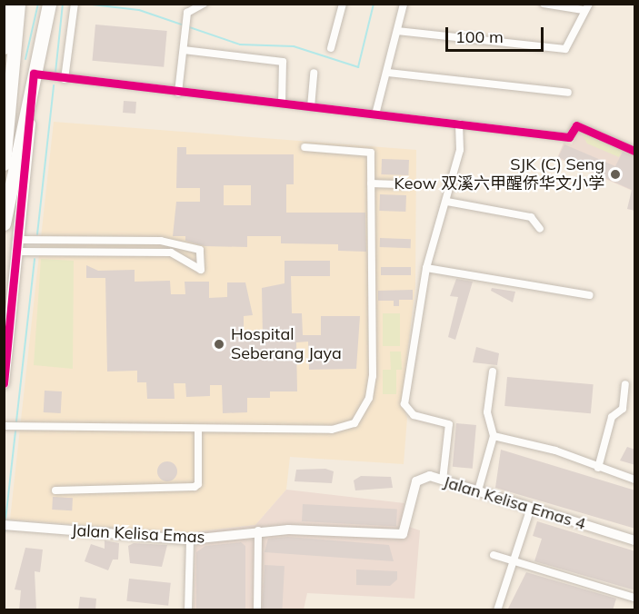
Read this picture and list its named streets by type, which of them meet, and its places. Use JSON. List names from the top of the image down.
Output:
{
  "streets": {
    "street": ["Jalan Kelisa Emas 4", "Jalan Kelisa Emas"]
  },
  "crossings": [
    ["Jalan Kelisa Emas 4", "Jalan Kelisa Emas"]
  ],
  "places": ["SJK (C) Seng Keow 双溪六甲醒侨华文小学", "Hospital Seberang Jaya"],
  "scale_bar": "100 m"
}
